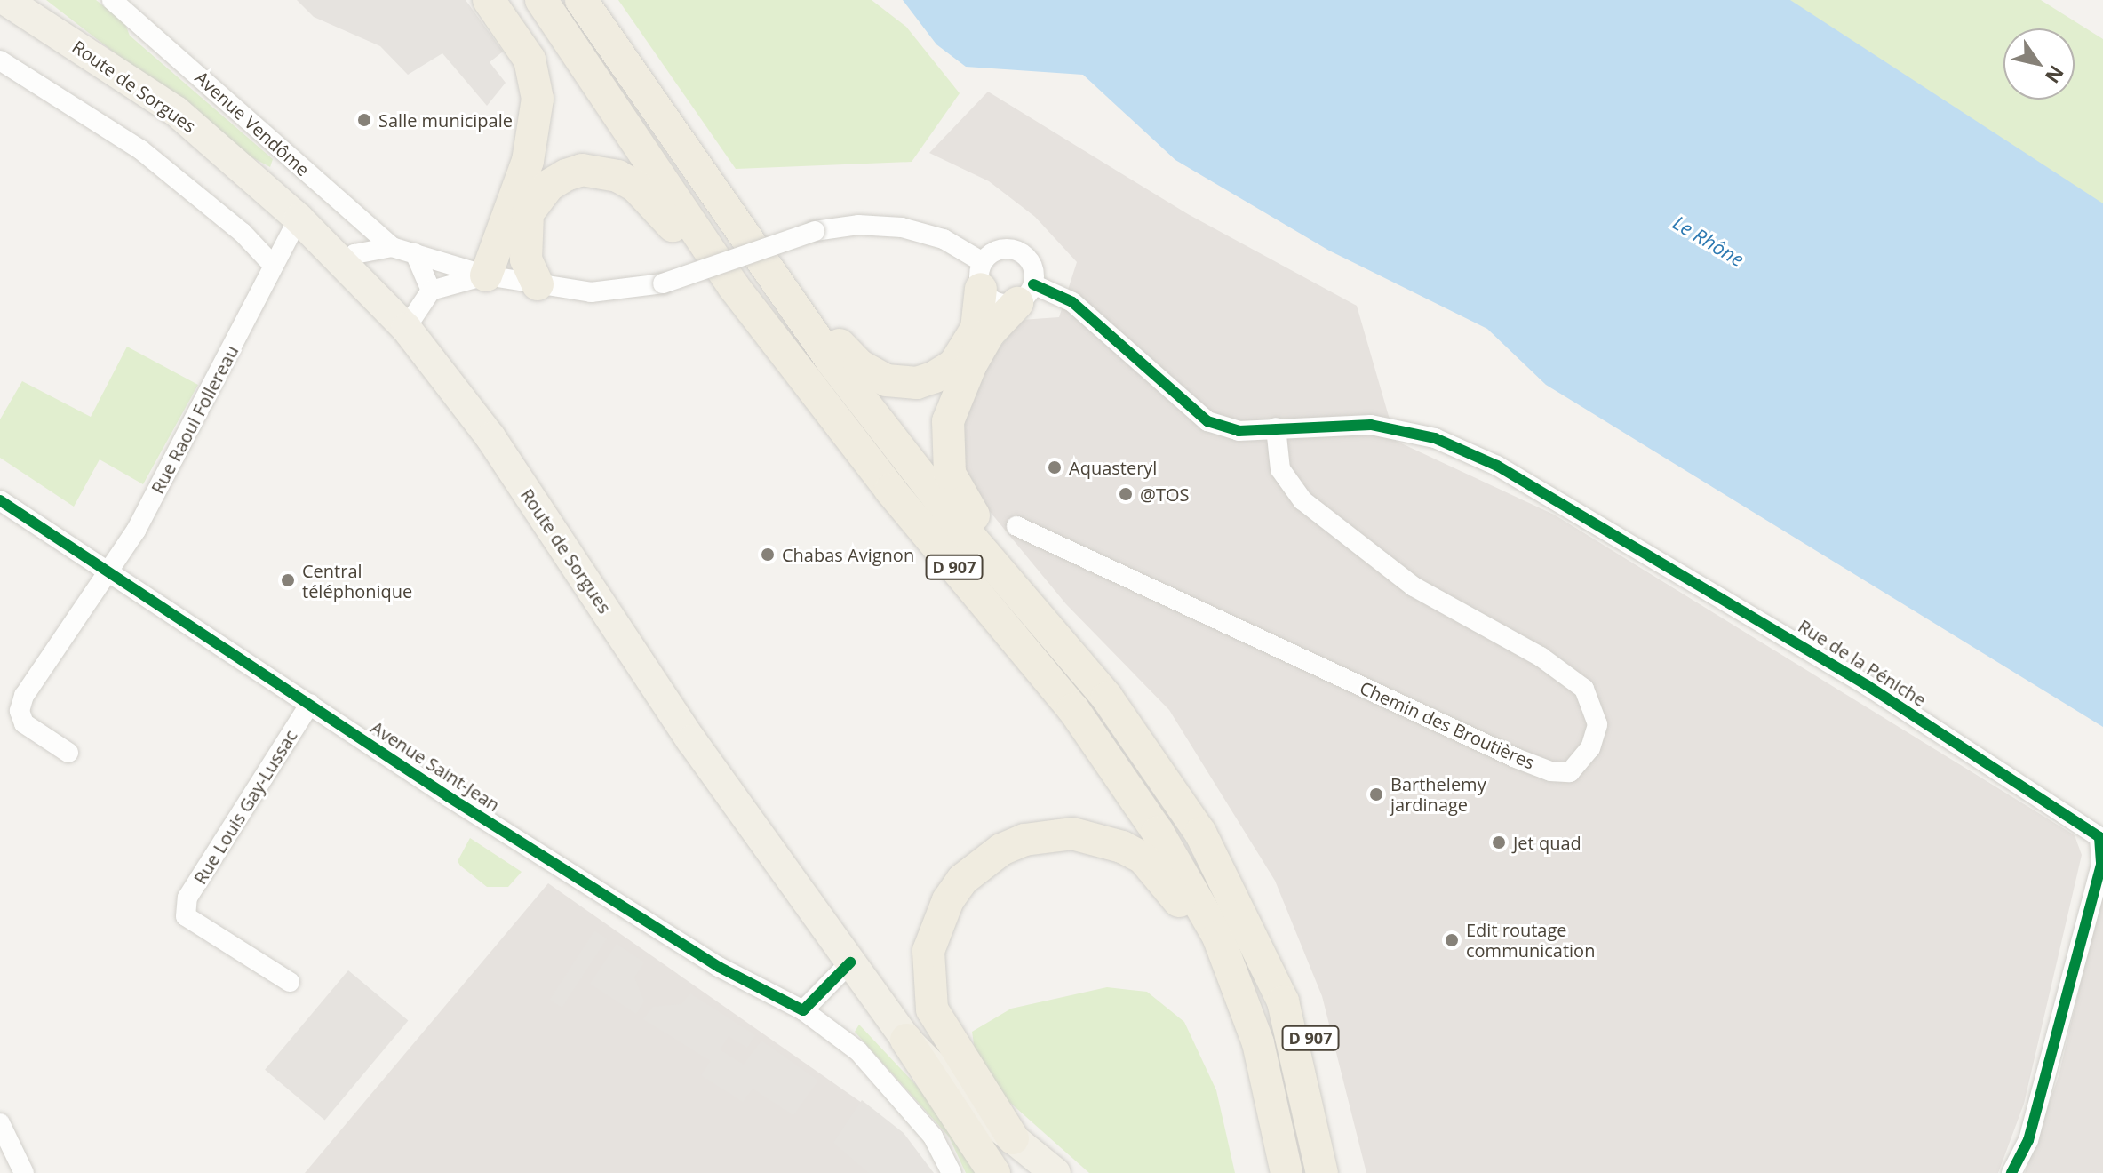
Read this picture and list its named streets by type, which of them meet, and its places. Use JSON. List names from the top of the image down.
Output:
{
  "streets": {
    "highway": ["D 907"],
    "main road": ["Route de Sorgues"],
    "street": [
      "Avenue Vendôme",
      "Rue Raoul Follereau",
      "Rue de la Péniche",
      "Chemin des Broutières",
      "Avenue Saint-Jean",
      "Rue Louis Gay-Lussac"
    ]
  },
  "crossings": [
    ["Route de Sorgues", "Rue Raoul Follereau"],
    ["Rue Raoul Follereau", "Avenue Saint-Jean"],
    ["Rue de la Péniche", "Chemin des Broutières"],
    ["Avenue Saint-Jean", "Rue Louis Gay-Lussac"]
  ],
  "water": ["Le Rhône"],
  "places": [
    "Salle municipale",
    "Aquasteryl",
    "@TOS",
    "Chabas Avignon",
    "Central téléphonique",
    "Barthelemy jardinage",
    "Jet quad",
    "Edit routage communication"
  ],
  "north": "bottom right"
}
